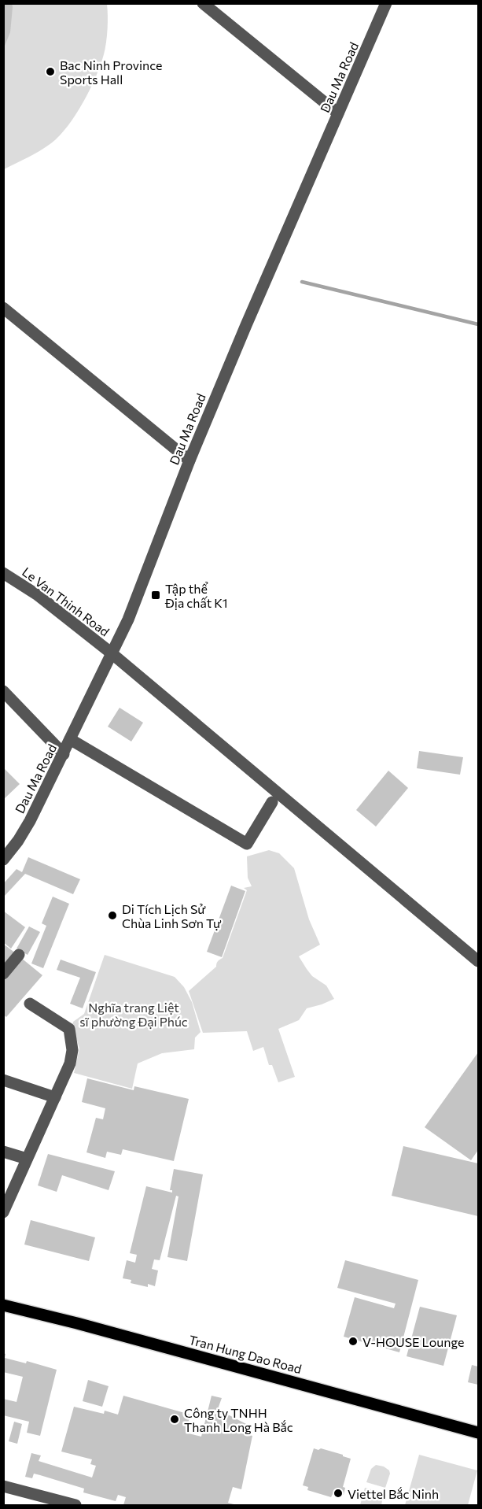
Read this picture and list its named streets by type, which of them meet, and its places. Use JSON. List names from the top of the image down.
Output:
{
  "streets": {
    "main road": ["Tran Hung Dao Road"],
    "street": ["Dau Ma Road", "Le Van Thinh Road"]
  },
  "crossings": [
    ["Dau Ma Road", "Le Van Thinh Road"]
  ],
  "parks": ["Nghĩa trang Liệt sĩ phường Đại Phúc"],
  "places": {
    "other": [
      "Bac Ninh Province Sports Hall",
      "Di Tích Lịch Sử Chùa Linh Sơn Tự",
      "V-HOUSE Lounge",
      "Công ty TNHH Thanh Long Hà Bắc",
      "Viettel Bắc Ninh"
    ],
    "transit": ["Tập thể Địa chất K1"]
  }
}
